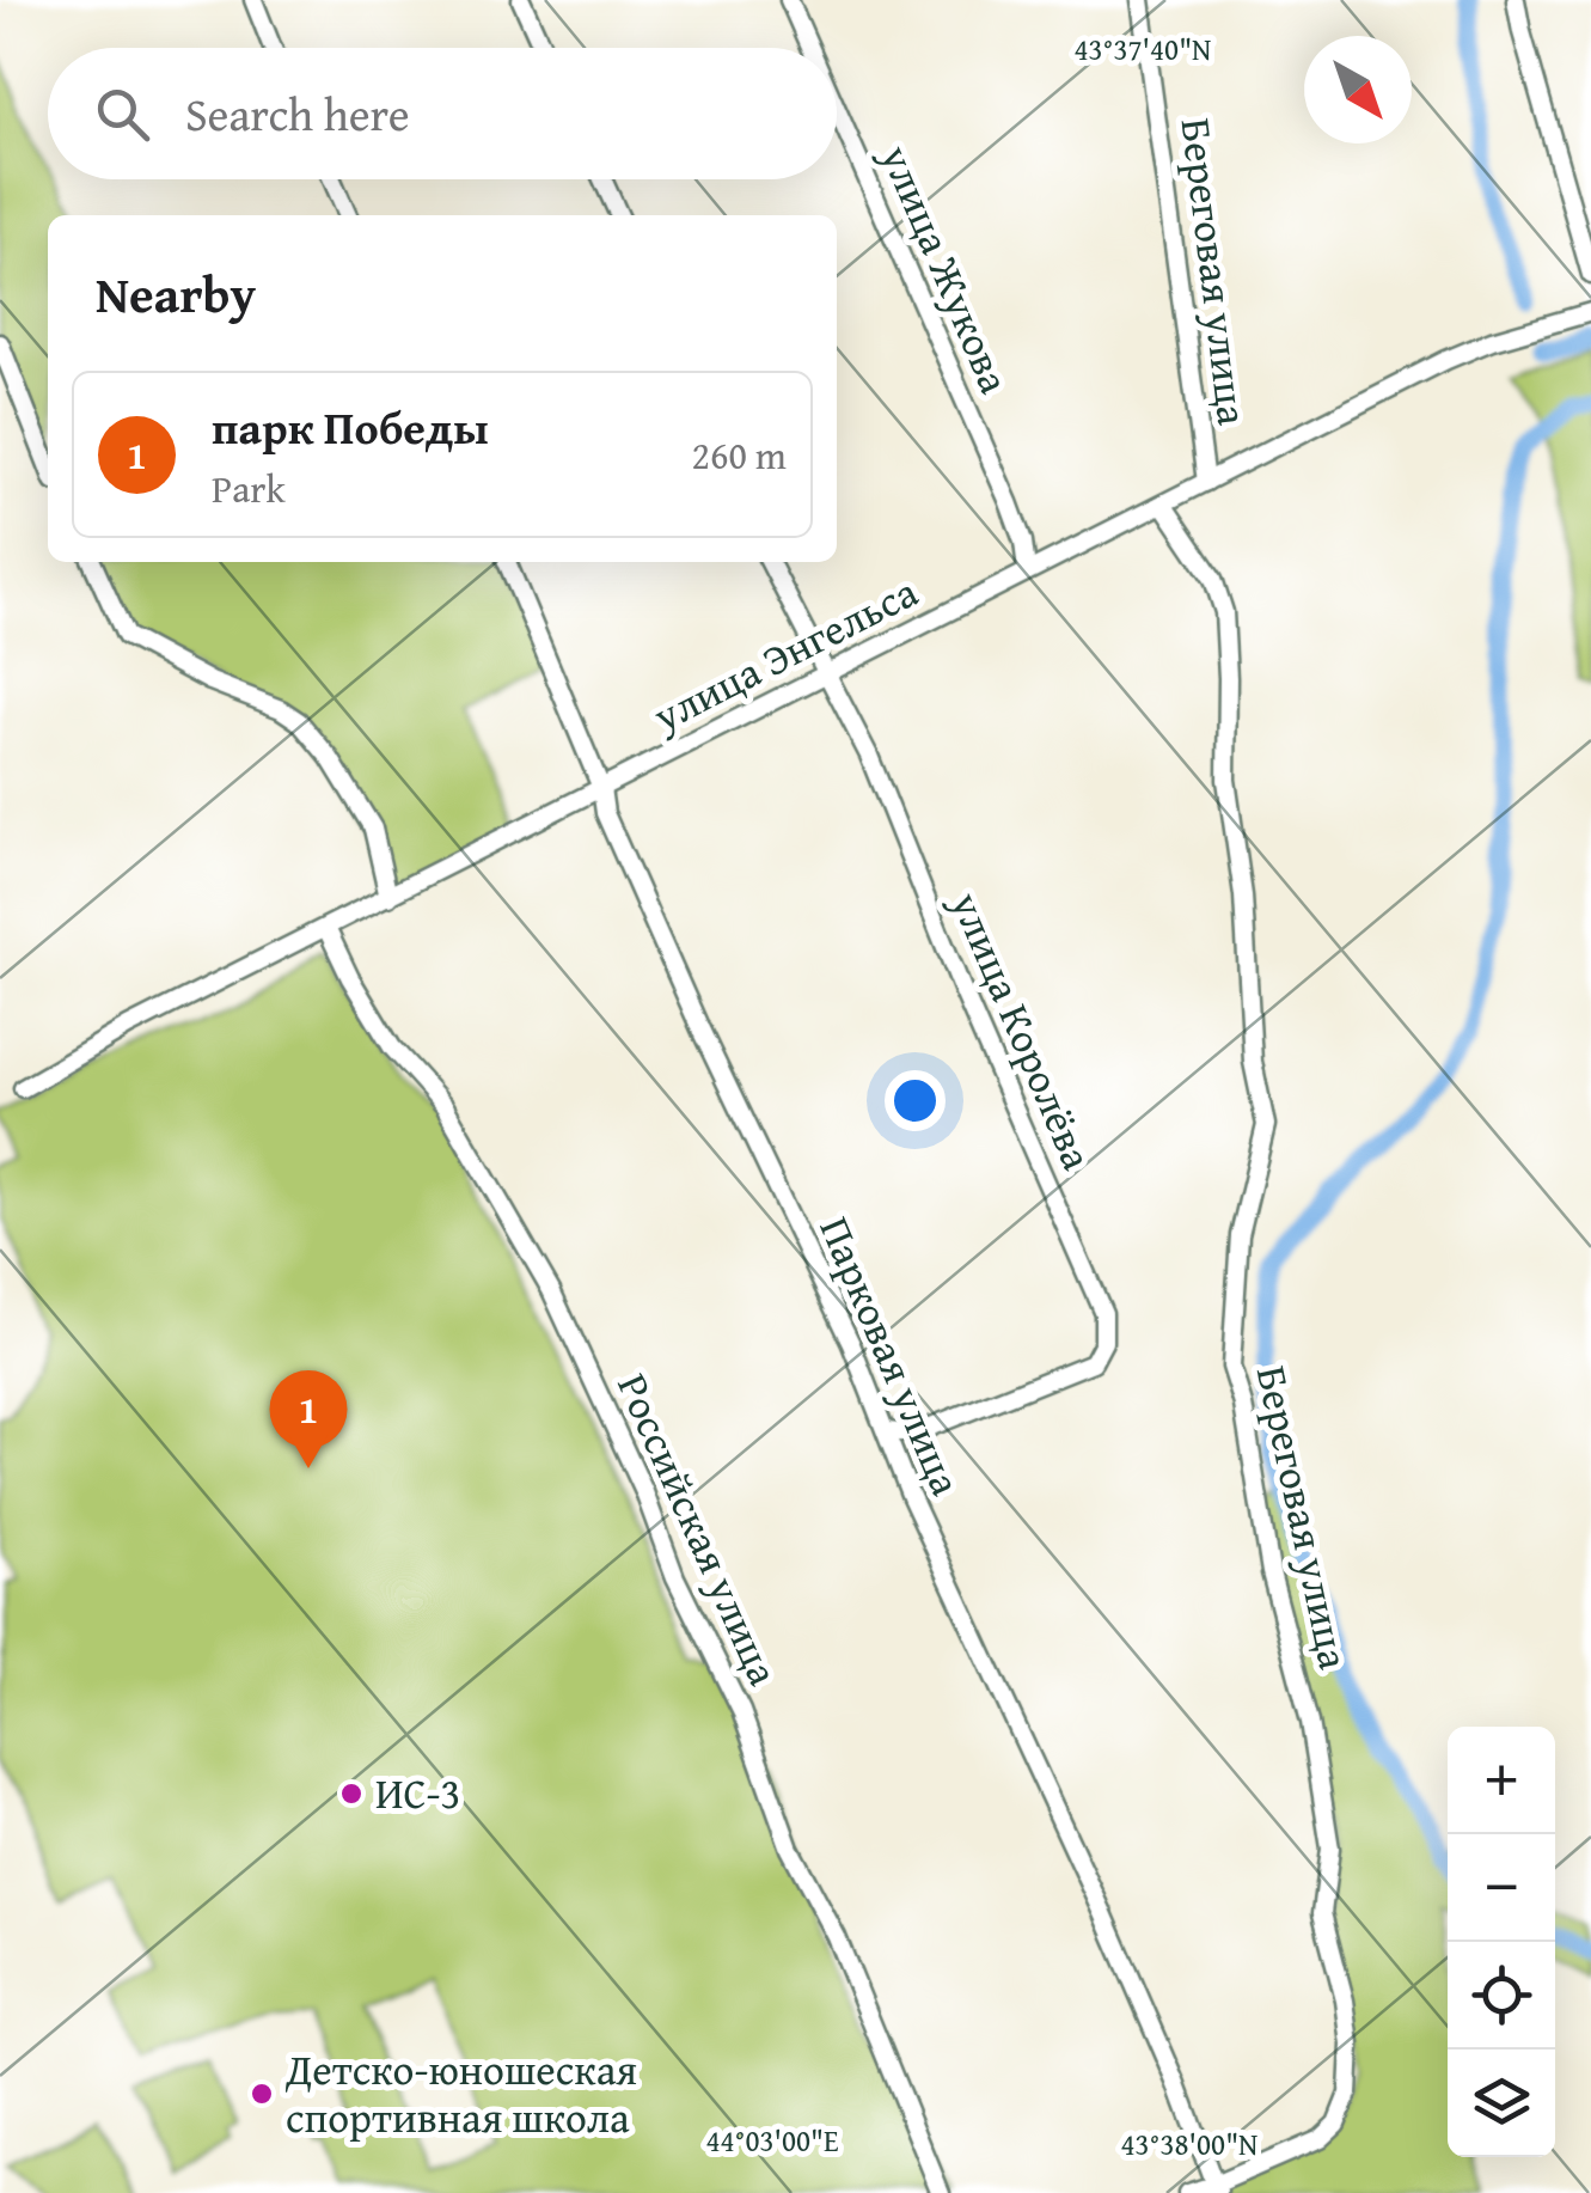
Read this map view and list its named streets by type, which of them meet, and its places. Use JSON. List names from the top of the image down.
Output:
{
  "streets": {
    "street": [
      "улица Жукова",
      "Береговая улица",
      "улица Энгельса",
      "улица Королёва",
      "Парковая улица",
      "Российская улица"
    ]
  },
  "crossings": [
    ["улица Жукова", "улица Энгельса"],
    ["Береговая улица", "улица Энгельса"],
    ["Береговая улица", "Парковая улица"],
    ["улица Энгельса", "улица Королёва"],
    ["улица Энгельса", "Парковая улица"],
    ["улица Энгельса", "Российская улица"]
  ],
  "places": ["ИС-3", "Детско-юношеская спортивная школа"],
  "north": "bottom right",
  "page": {
    "search": "Search here",
    "heading": "Nearby",
    "list": [
      {
        "mark": "1",
        "name": "парк Победы",
        "note": "Park",
        "value": "260 m"
      }
    ],
    "pins": "1",
    "map_buttons": ["+", "−"]
  },
  "coordinates": ["43°37'40\"N", "44°03'00\"E", "43°38'00\"N"]
}
